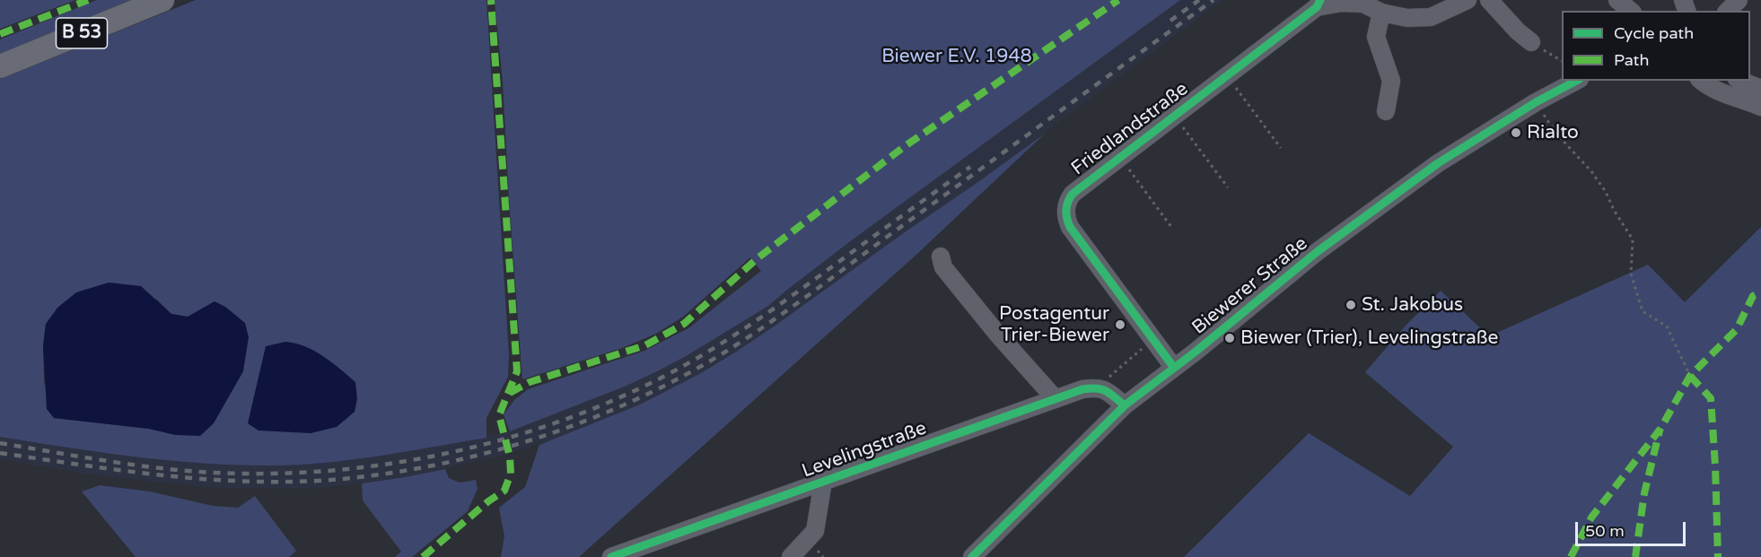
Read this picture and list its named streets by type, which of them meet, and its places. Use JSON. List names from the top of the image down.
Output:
{
  "streets": {
    "main road": ["B 53"],
    "street": ["Friedlandstraße", "Biewerer Straße", "Levelingstraße"]
  },
  "crossings": [
    ["Friedlandstraße", "Biewerer Straße"]
  ],
  "parks": ["Biewer E.V. 1948"],
  "places": [
    "Rialto",
    "St. Jakobus",
    "Postagentur Trier-Biewer",
    "Biewer (Trier), Levelingstraße"
  ],
  "legend": ["Cycle path", "Path"],
  "scale_bar": "50 m"
}
